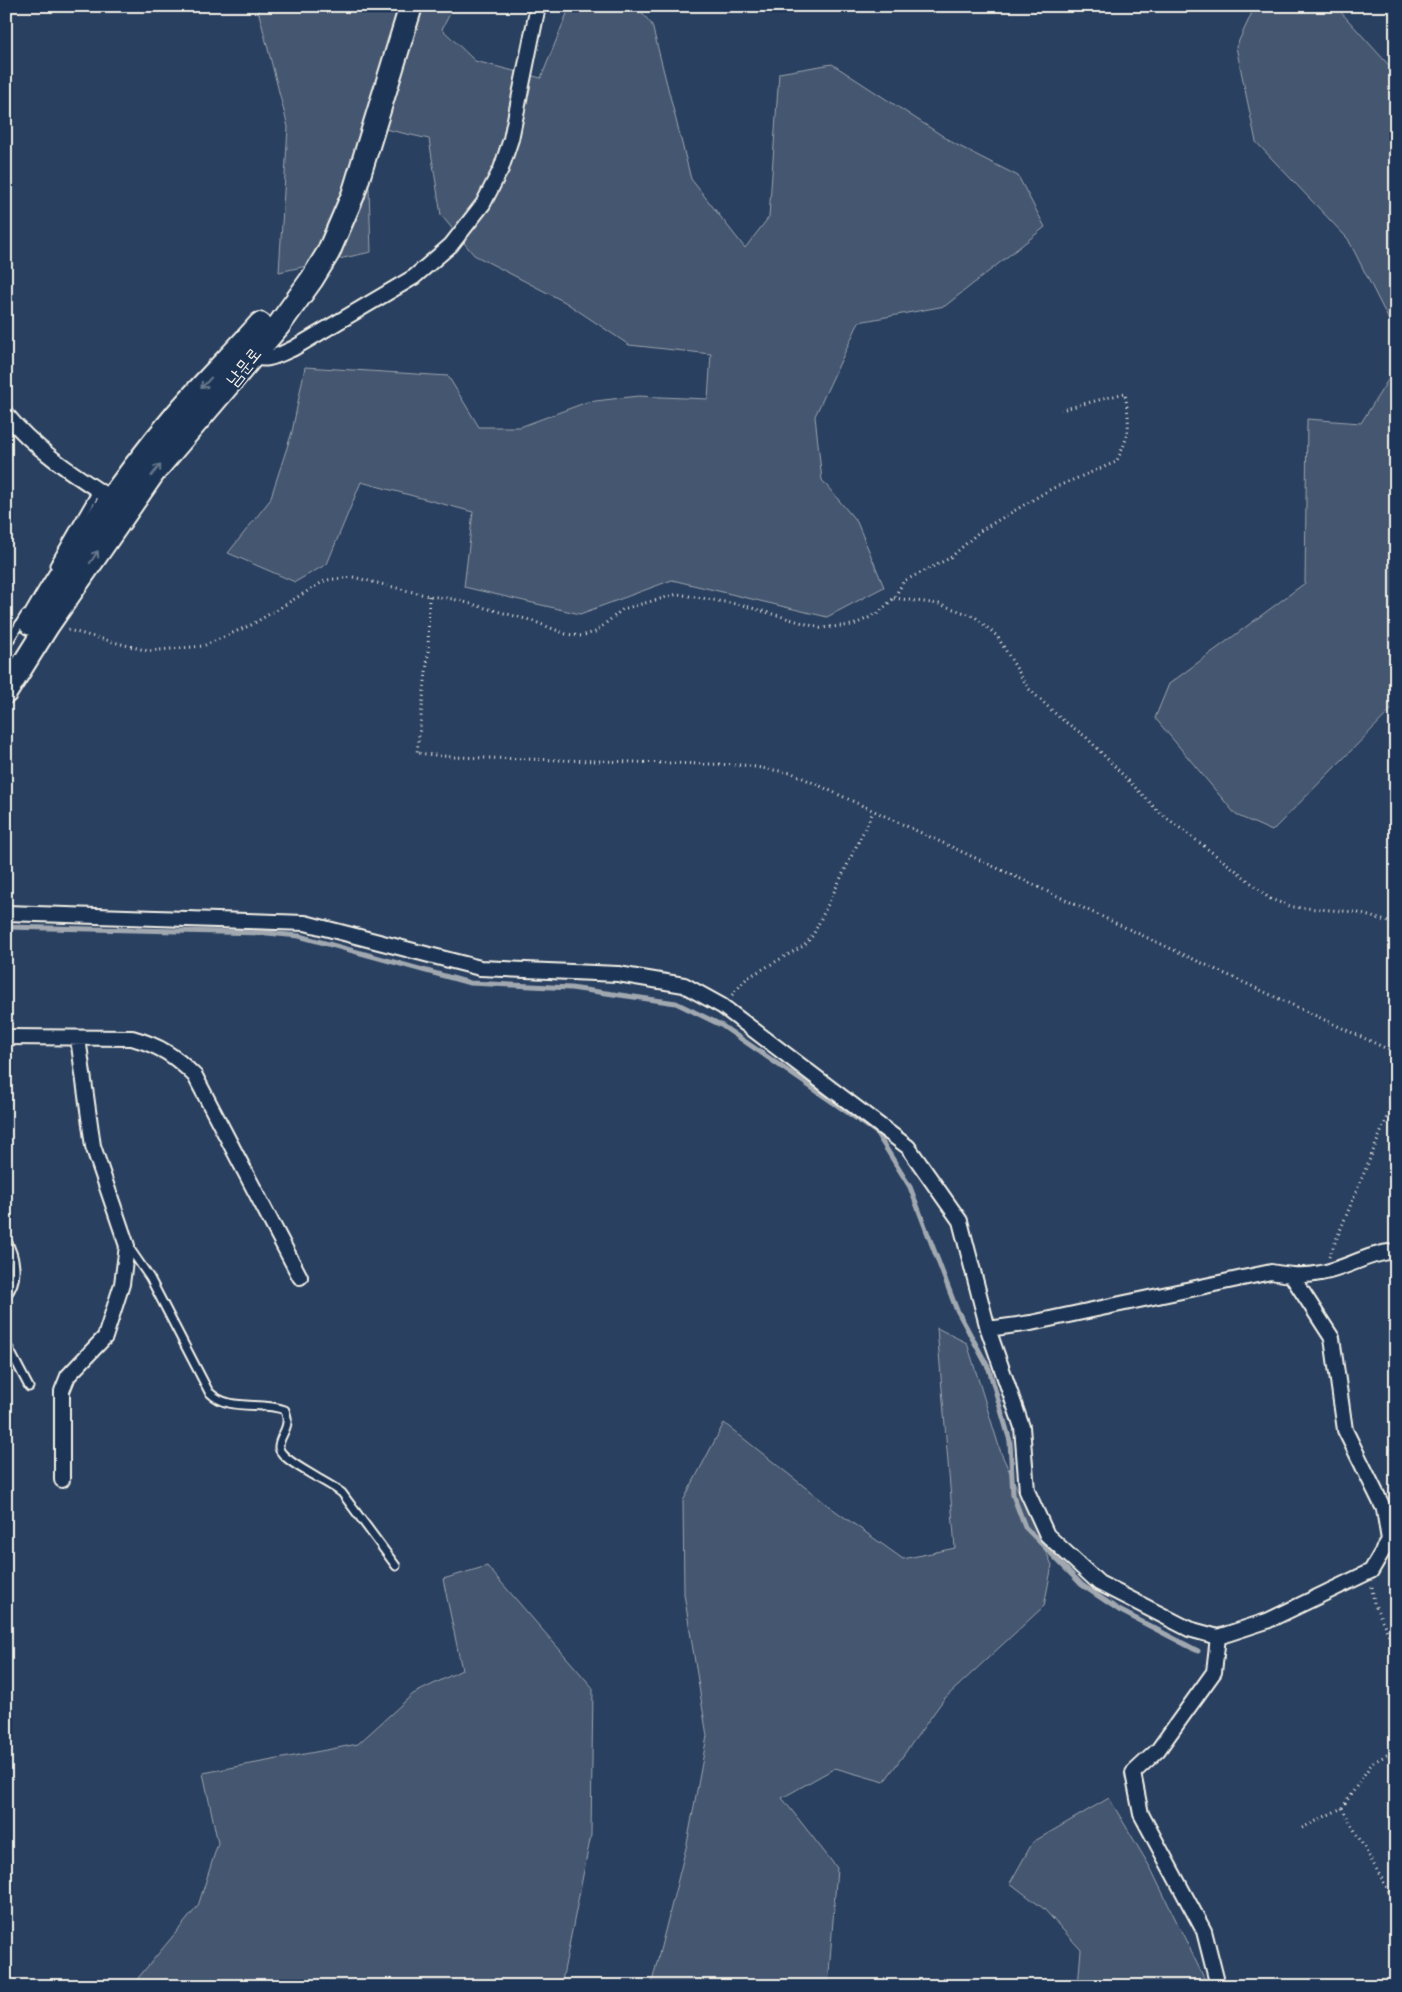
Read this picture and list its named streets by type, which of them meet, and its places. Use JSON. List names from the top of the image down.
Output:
{
  "streets": {
    "main road": ["남문로"]
  }
}
